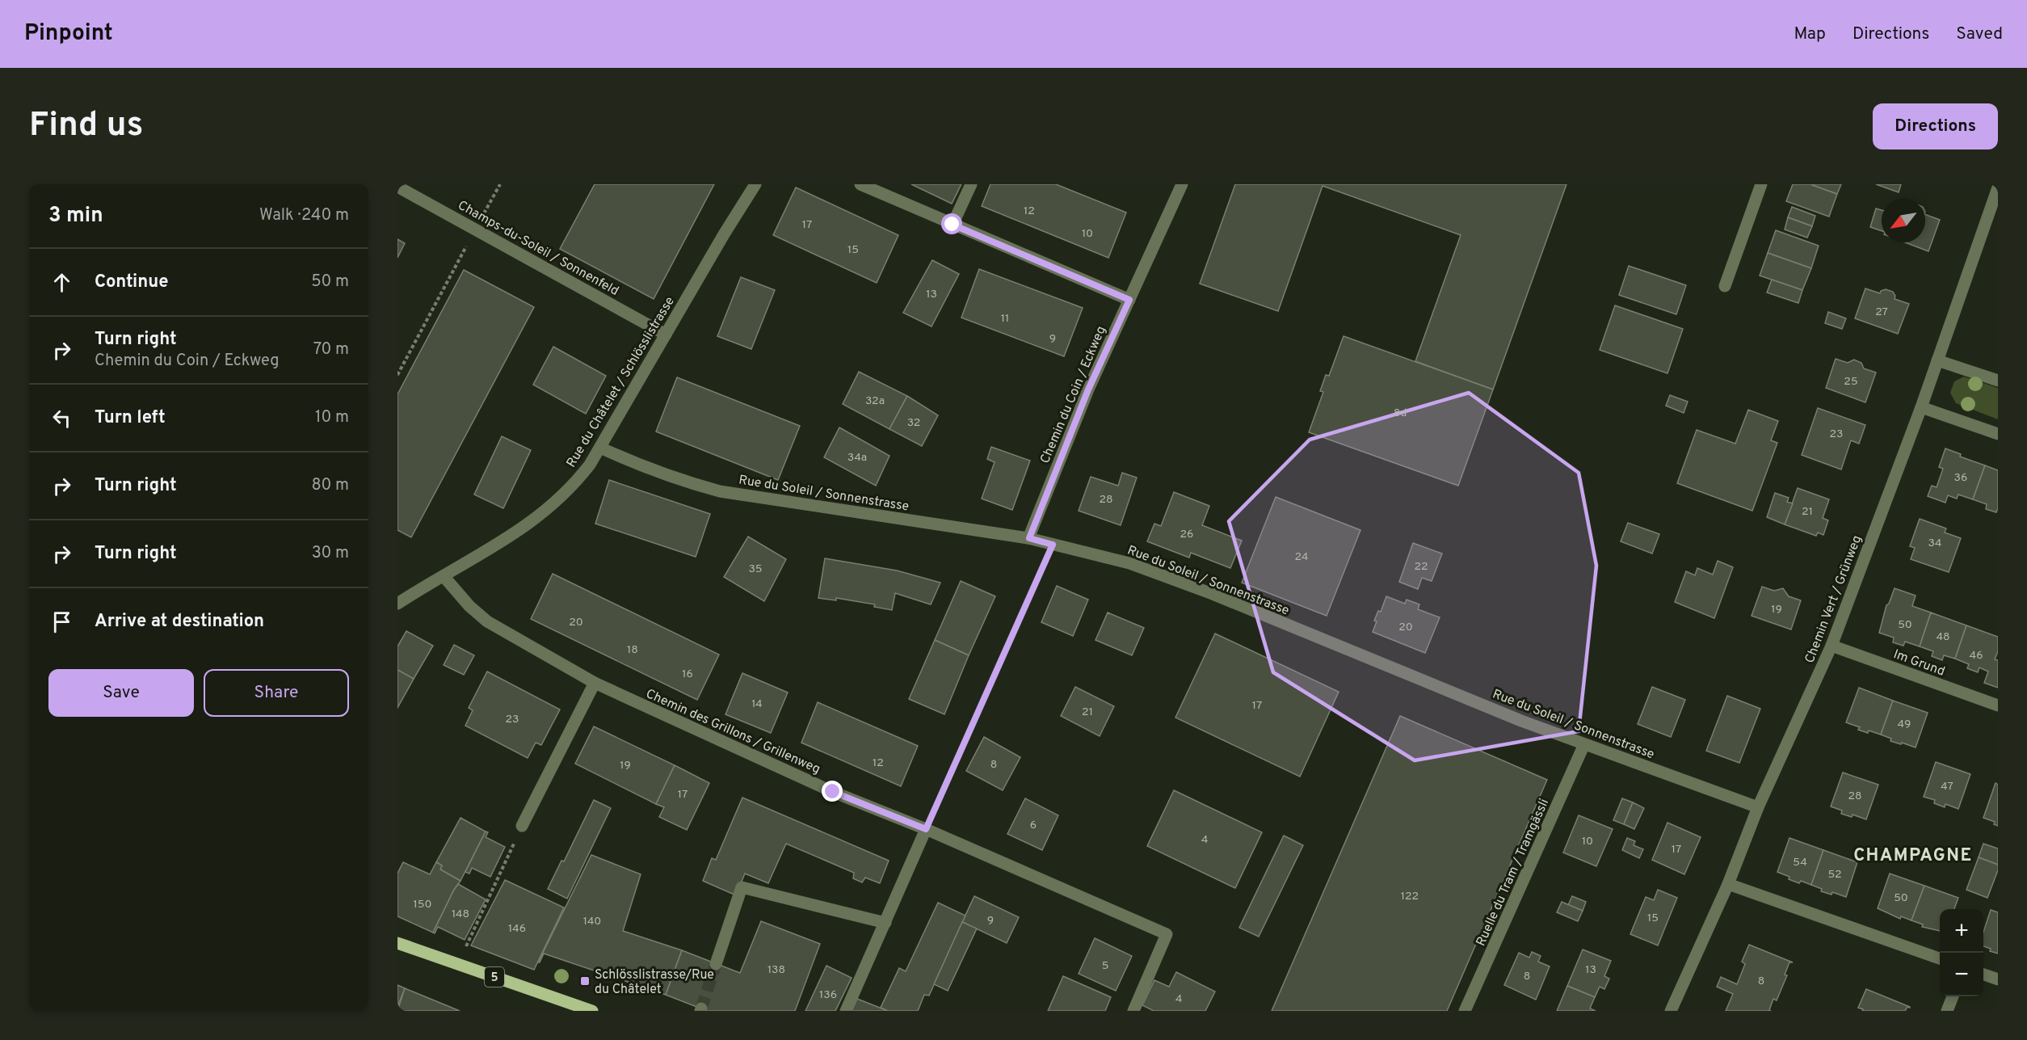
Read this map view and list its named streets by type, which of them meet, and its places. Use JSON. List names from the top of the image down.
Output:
{
  "streets": {
    "main road": ["5"],
    "street": [
      "Champs-du-Soleil / Sonnenfeld",
      "Rue du Châtelet / Schlösslistrasse",
      "Chemin du Coin / Eckweg",
      "Rue du Soleil / Sonnenstrasse",
      "Chemin Vert / Grünweg",
      "Im Grund",
      "Chemin des Grillons / Grillenweg",
      "Ruelle du Tram / Tramgässli"
    ]
  },
  "crossings": [
    ["Champs-du-Soleil / Sonnenfeld", "Rue du Châtelet / Schlösslistrasse"],
    ["Rue du Châtelet / Schlösslistrasse", "Rue du Soleil / Sonnenstrasse"],
    ["Rue du Châtelet / Schlösslistrasse", "Chemin des Grillons / Grillenweg"],
    ["Chemin du Coin / Eckweg", "Rue du Soleil / Sonnenstrasse"],
    ["Rue du Soleil / Sonnenstrasse", "Chemin Vert / Grünweg"],
    ["Rue du Soleil / Sonnenstrasse", "Ruelle du Tram / Tramgässli"],
    ["Chemin Vert / Grünweg", "Im Grund"]
  ],
  "districts": ["CHAMPAGNE"],
  "places": {
    "transit": ["Schlösslistrasse/Rue du Châtelet"]
  },
  "house_numbers": [
    "12",
    "17",
    "10",
    "15",
    "13",
    "27",
    "11",
    "9",
    "25",
    "32a",
    "8d",
    "32",
    "23",
    "34a",
    "36",
    "28",
    "21",
    "26",
    "34",
    "24",
    "22",
    "35",
    "19",
    "20",
    "50",
    "20",
    "48",
    "18",
    "46",
    "16",
    "14",
    "17",
    "21",
    "23",
    "49",
    "12",
    "8",
    "19",
    "47",
    "17",
    "28",
    "6",
    "4",
    "10",
    "17",
    "54",
    "52",
    "122",
    "50",
    "150",
    "148",
    "15",
    "9",
    "140",
    "146",
    "5",
    "138",
    "13",
    "8",
    "8",
    "136",
    "4"
  ],
  "north": "bottom left",
  "page": {
    "header": "Pinpoint",
    "nav": ["Map", "Directions", "Saved"],
    "buttons": [
      "Directions",
      ["Save", "Share"]
    ],
    "title": "Find us",
    "heading": ["3 min", "Walk · 240 m"],
    "list": [
      ["Continue", "50 m"],
      ["Turn right", "Chemin du Coin / Eckweg", "70 m"],
      ["Turn left", "10 m"],
      ["Turn right", "80 m"],
      ["Turn right", "30 m"],
      "Arrive at destination"
    ],
    "map_buttons": ["+", "−"]
  }
}
